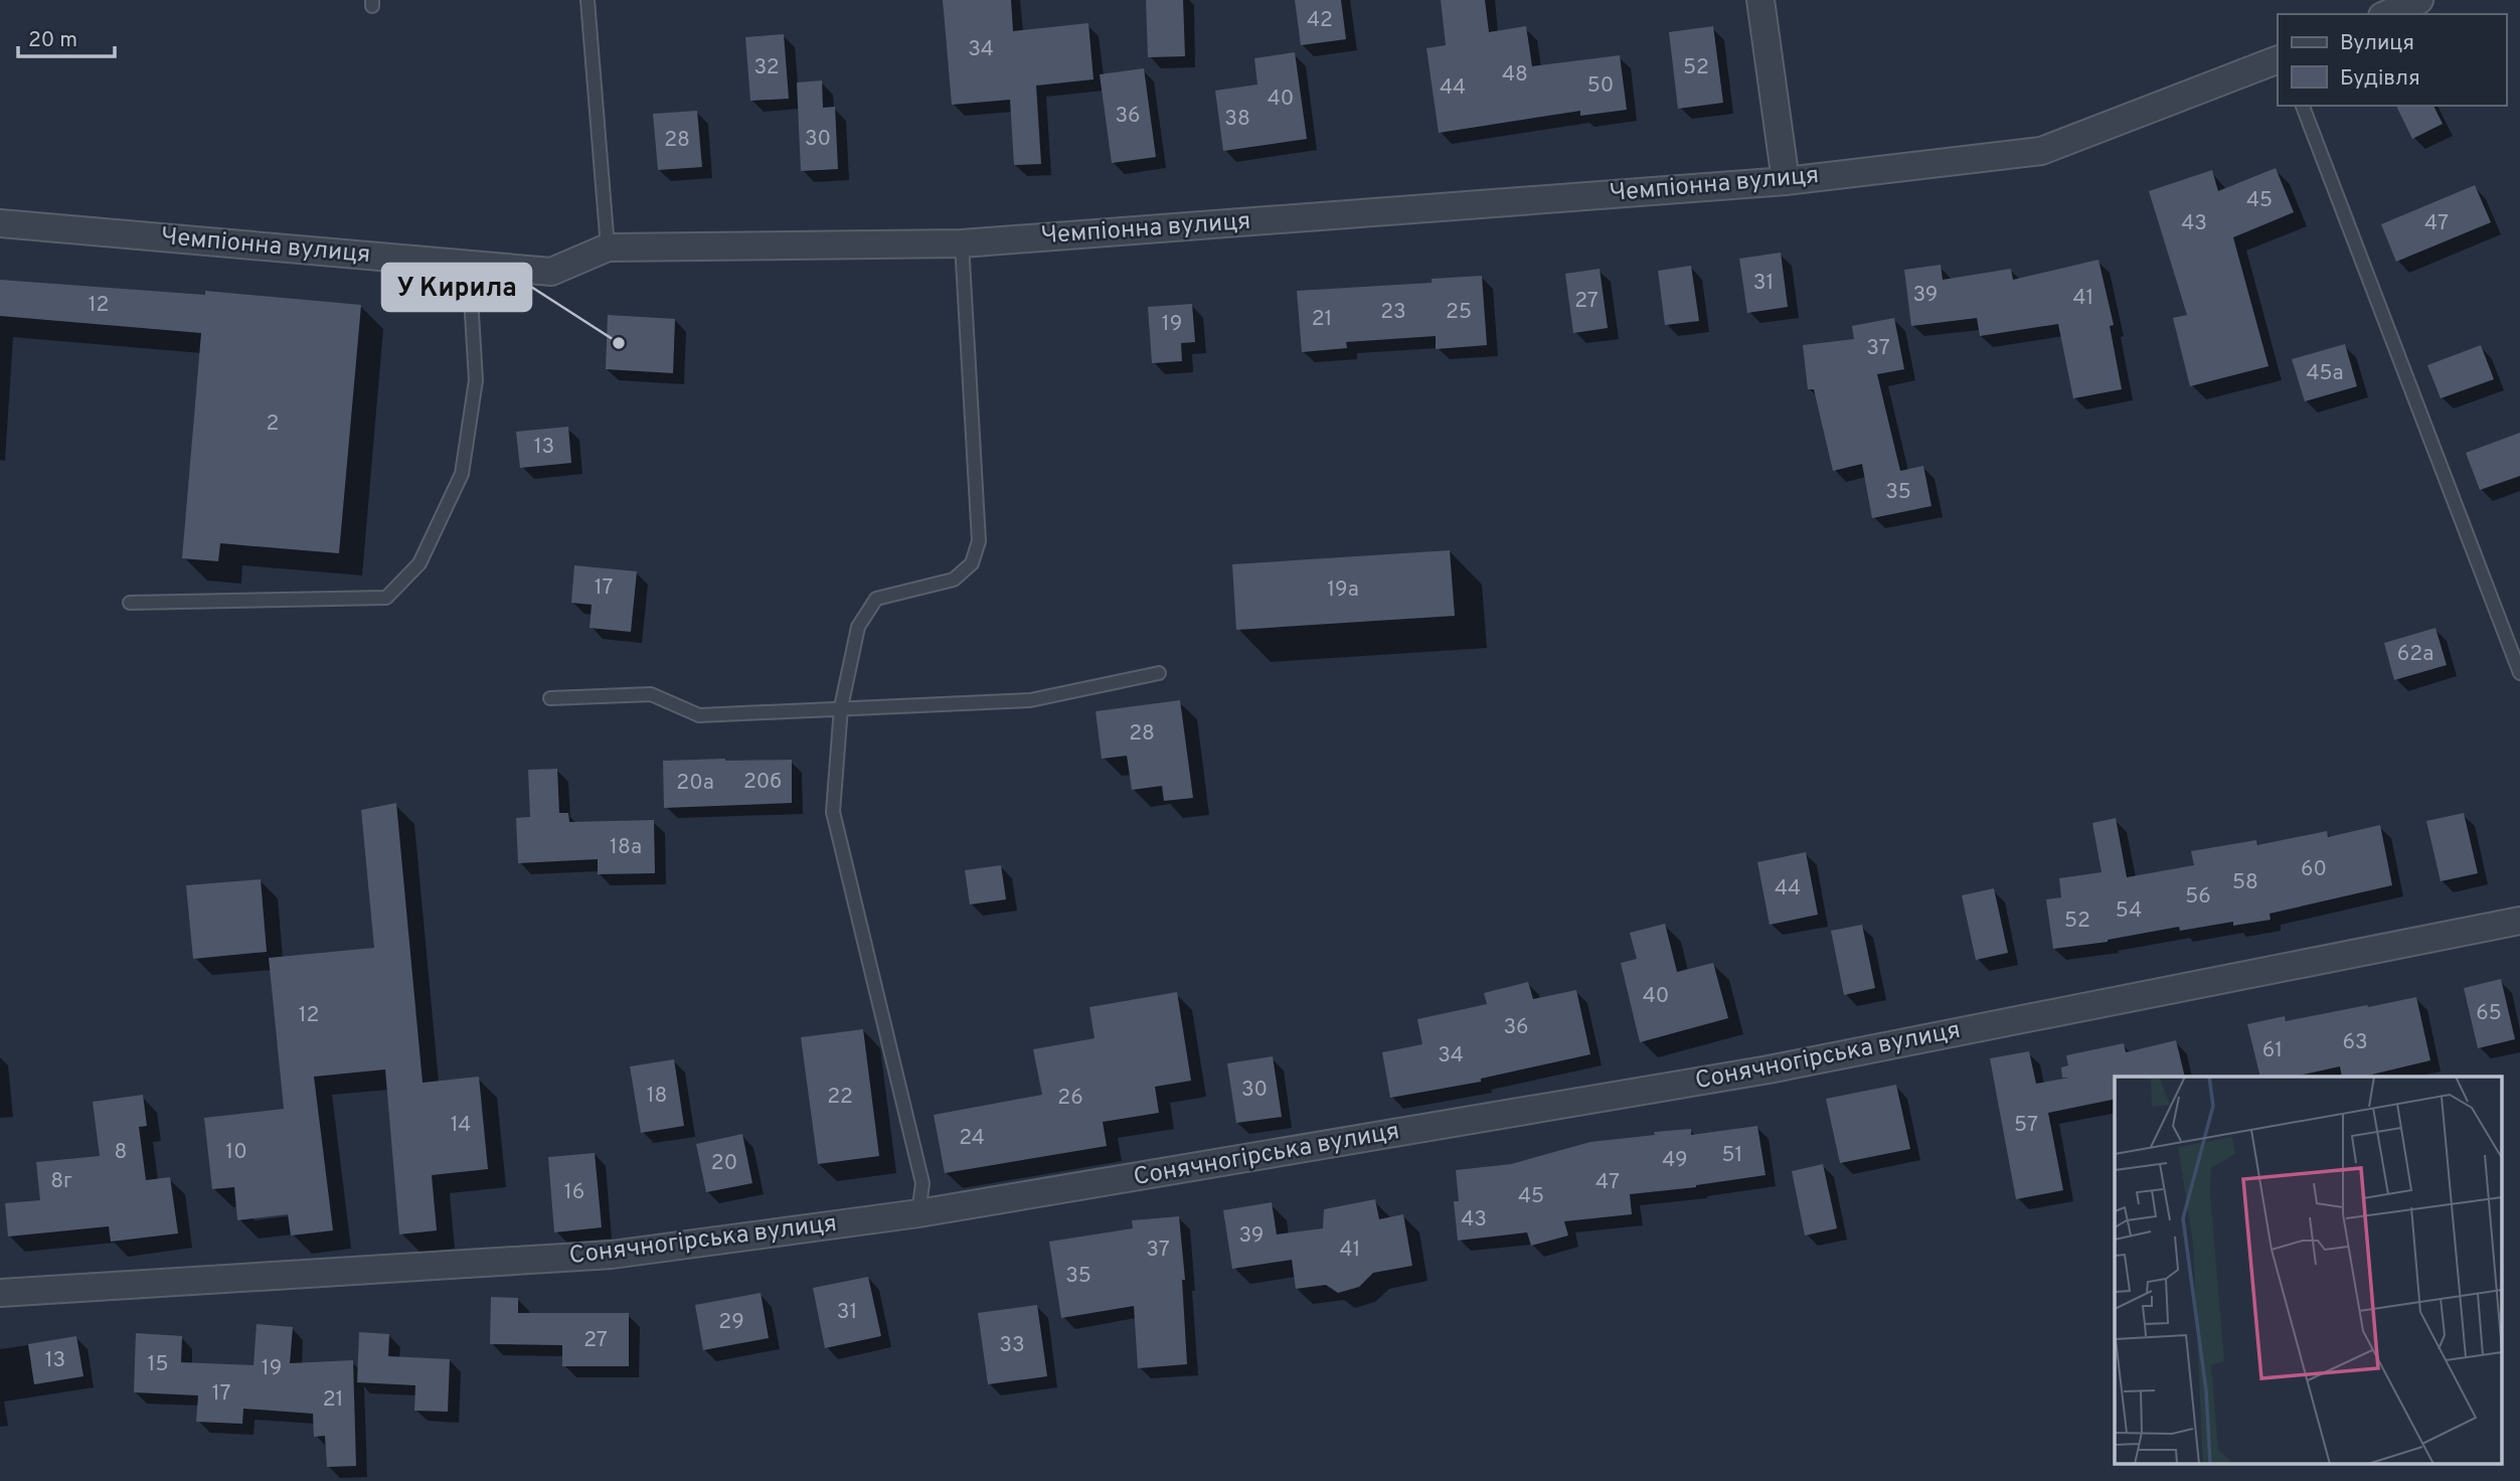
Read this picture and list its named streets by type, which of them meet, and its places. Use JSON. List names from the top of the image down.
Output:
{
  "streets": {
    "street": ["Чемпіонна вулиця", "Сонячногірська вулиця"]
  },
  "places": ["У Кирила"],
  "house_numbers": [
    "42",
    "34",
    "32",
    "52",
    "48",
    "50",
    "44",
    "40",
    "36",
    "38",
    "30",
    "28",
    "45",
    "43",
    "47",
    "31",
    "39",
    "41",
    "27",
    "12",
    "23",
    "25",
    "21",
    "19",
    "37",
    "45а",
    "2",
    "13",
    "35",
    "17",
    "19а",
    "62а",
    "28",
    "20б",
    "20а",
    "18а",
    "60",
    "58",
    "44",
    "56",
    "54",
    "52",
    "40",
    "65",
    "12",
    "36",
    "63",
    "61",
    "34",
    "30",
    "18",
    "22",
    "26",
    "14",
    "57",
    "24",
    "8",
    "10",
    "51",
    "49",
    "20",
    "8г",
    "47",
    "16",
    "45",
    "43",
    "39",
    "37",
    "41",
    "35",
    "31",
    "29",
    "27",
    "33",
    "13",
    "15",
    "19",
    "17",
    "21"
  ],
  "legend": ["Вулиця", "Будівля"],
  "scale_bar": "20 m"
}
